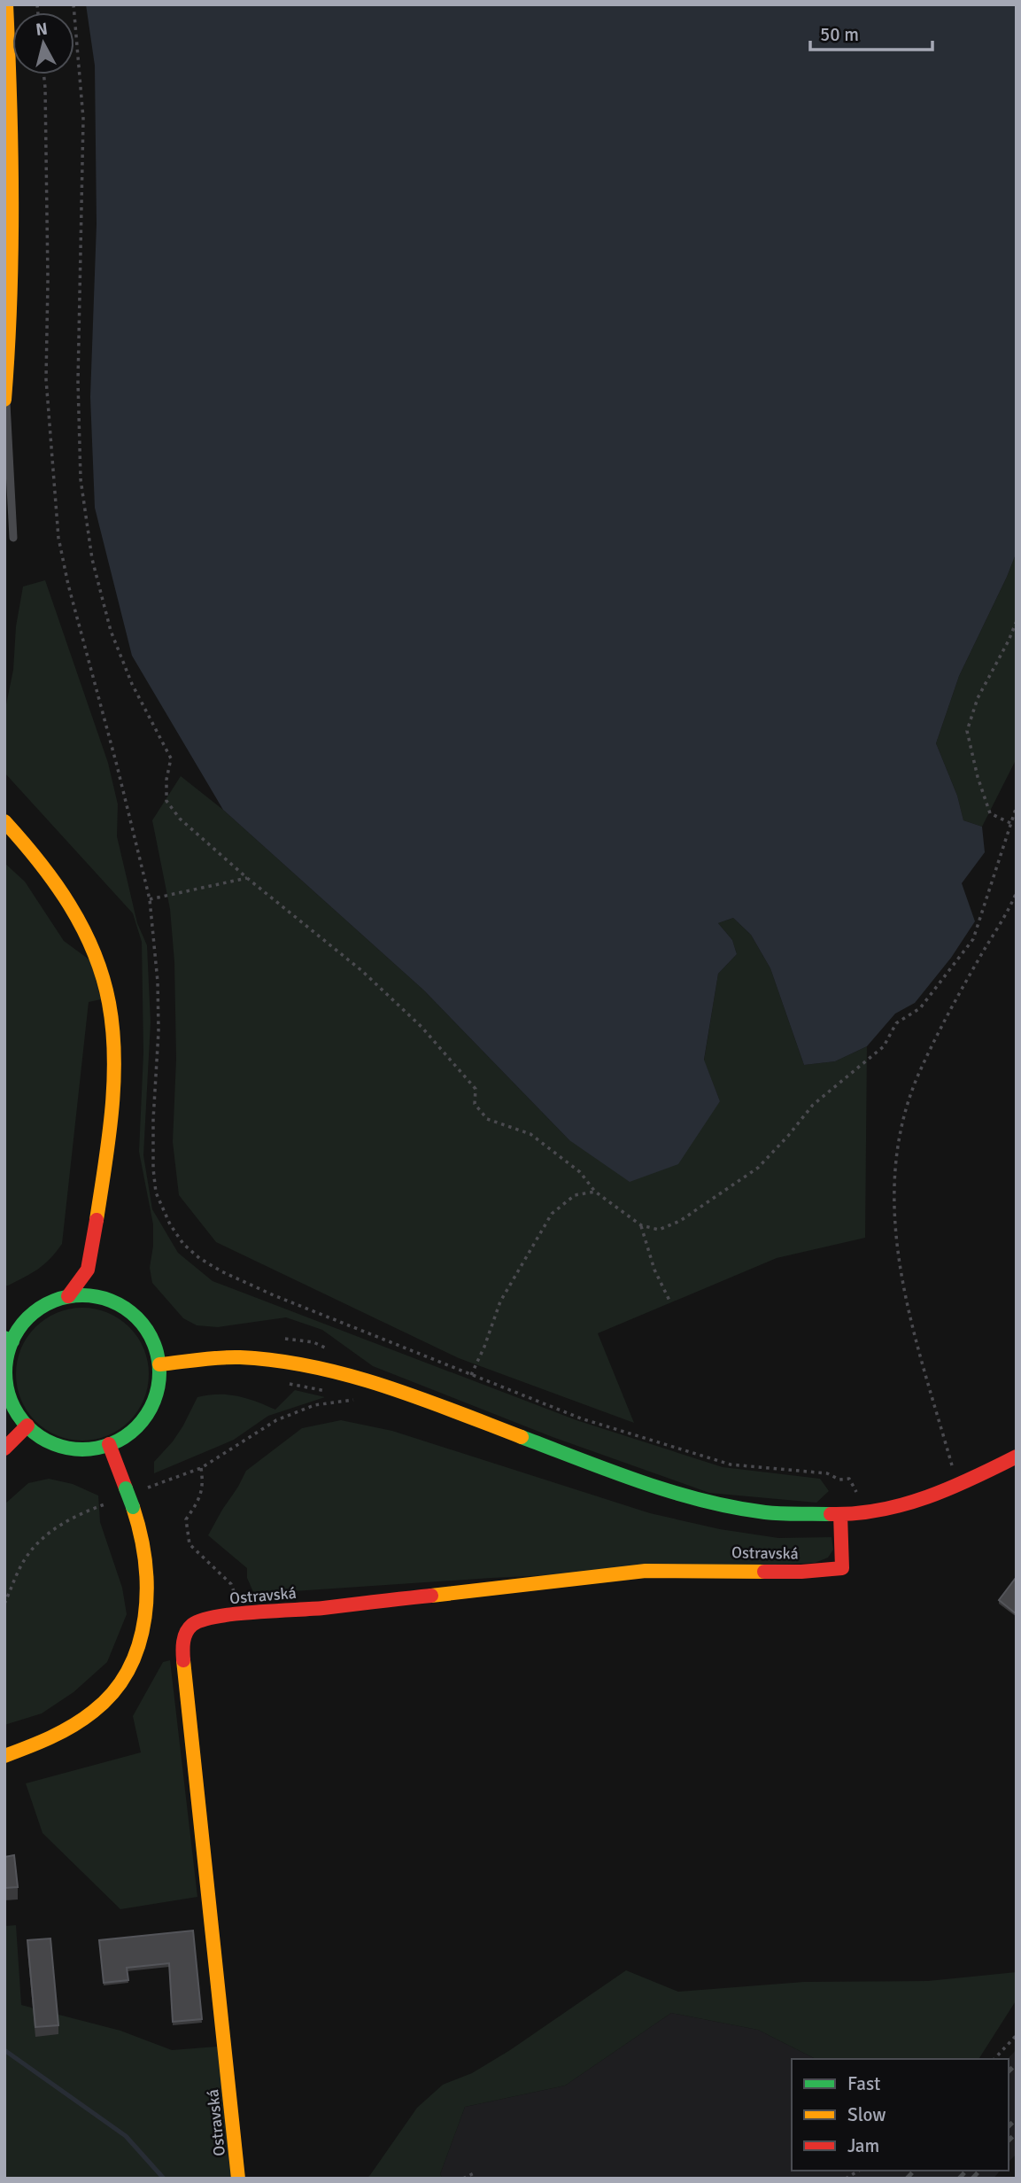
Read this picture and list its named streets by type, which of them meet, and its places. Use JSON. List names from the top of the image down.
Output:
{
  "streets": {
    "main road": ["Ostravská"]
  },
  "legend": ["Fast", "Slow", "Jam"],
  "scale_bar": "50 m",
  "north": "top"
}
